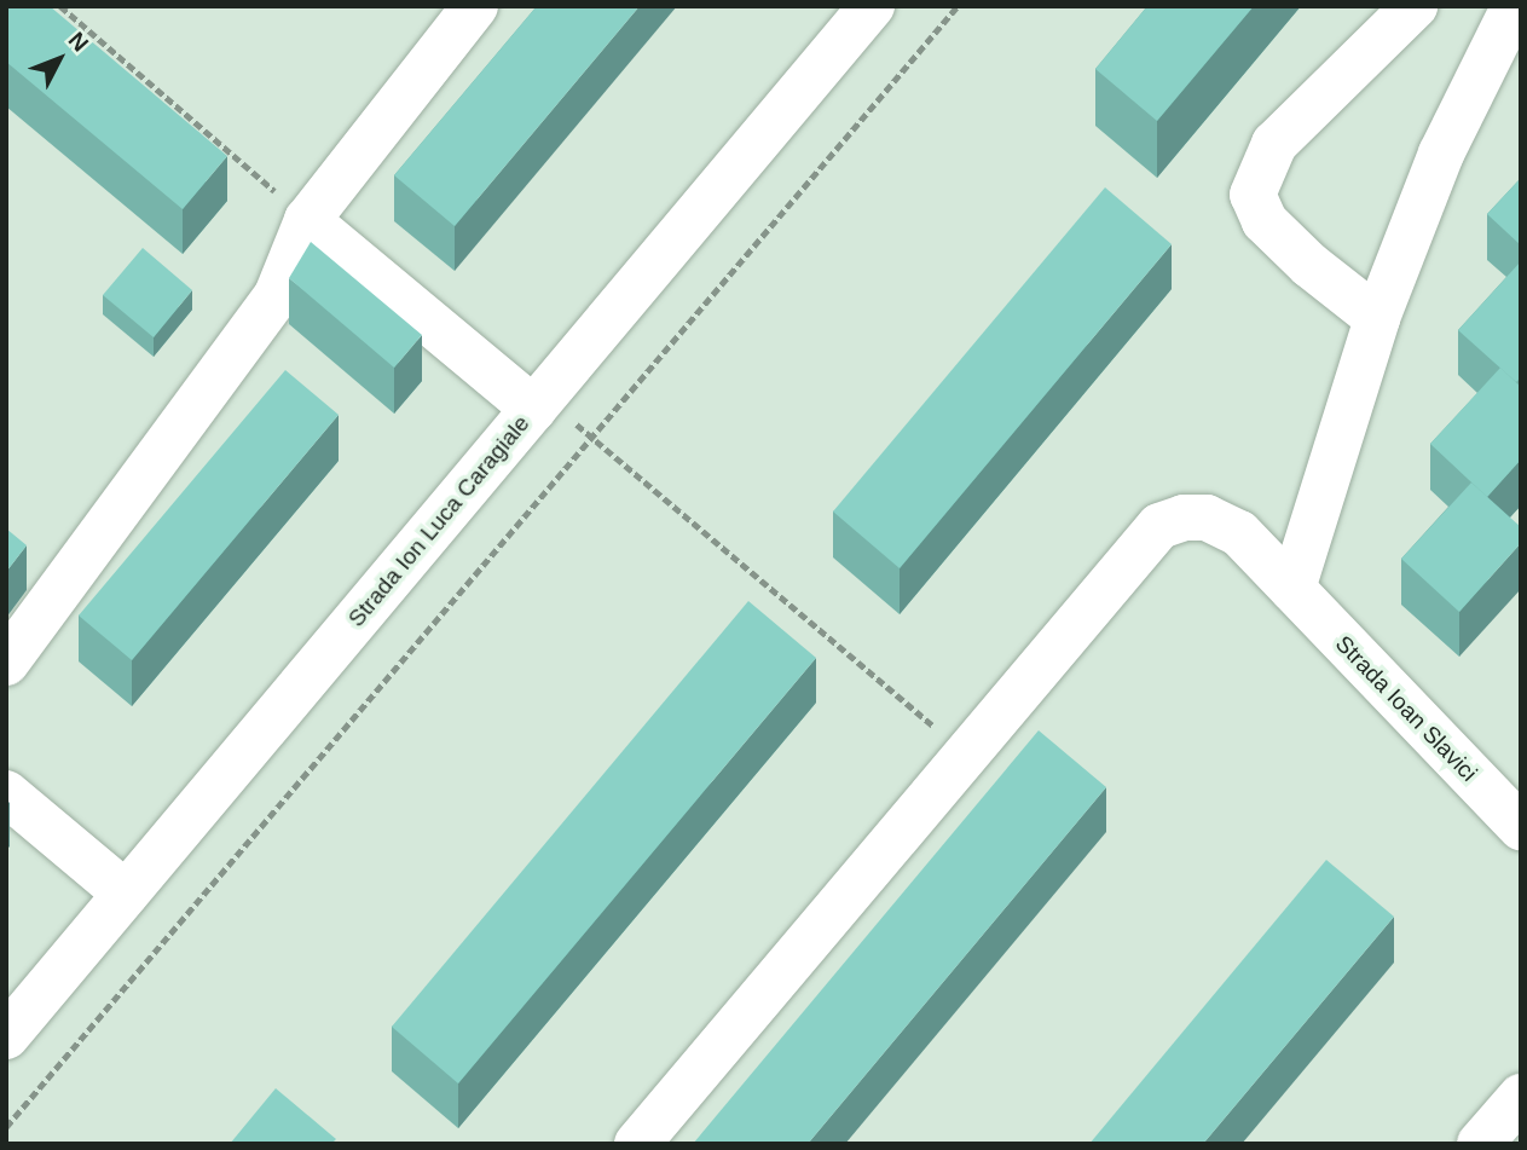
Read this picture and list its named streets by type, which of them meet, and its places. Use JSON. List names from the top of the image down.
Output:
{
  "streets": {
    "street": ["Strada Ion Luca Caragiale", "Strada Ioan Slavici"]
  },
  "north": "top right"
}
